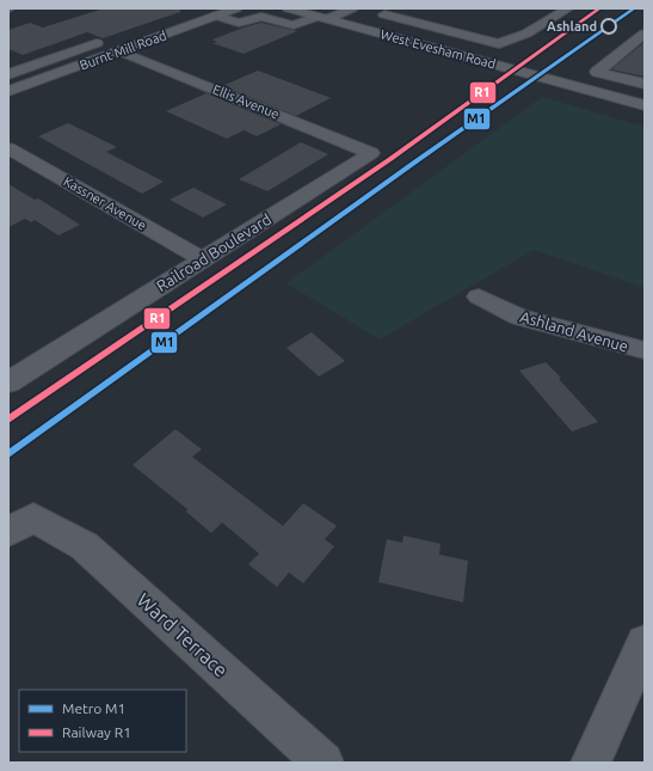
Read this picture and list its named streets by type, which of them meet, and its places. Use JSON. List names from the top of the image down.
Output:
{
  "streets": {
    "main road": ["West Evesham Road", "Burnt Mill Road"],
    "street": [
      "Ellis Avenue",
      "Kassner Avenue",
      "Railroad Boulevard",
      "Ashland Avenue",
      "Ward Terrace"
    ]
  },
  "crossings": [
    ["Burnt Mill Road", "Ellis Avenue"],
    ["Ellis Avenue", "Railroad Boulevard"],
    ["Kassner Avenue", "Railroad Boulevard"]
  ],
  "places": ["Ashland"],
  "lines": ["metro line M1", "rail line R1"],
  "legend": ["Metro M1", "Railway R1"]
}
